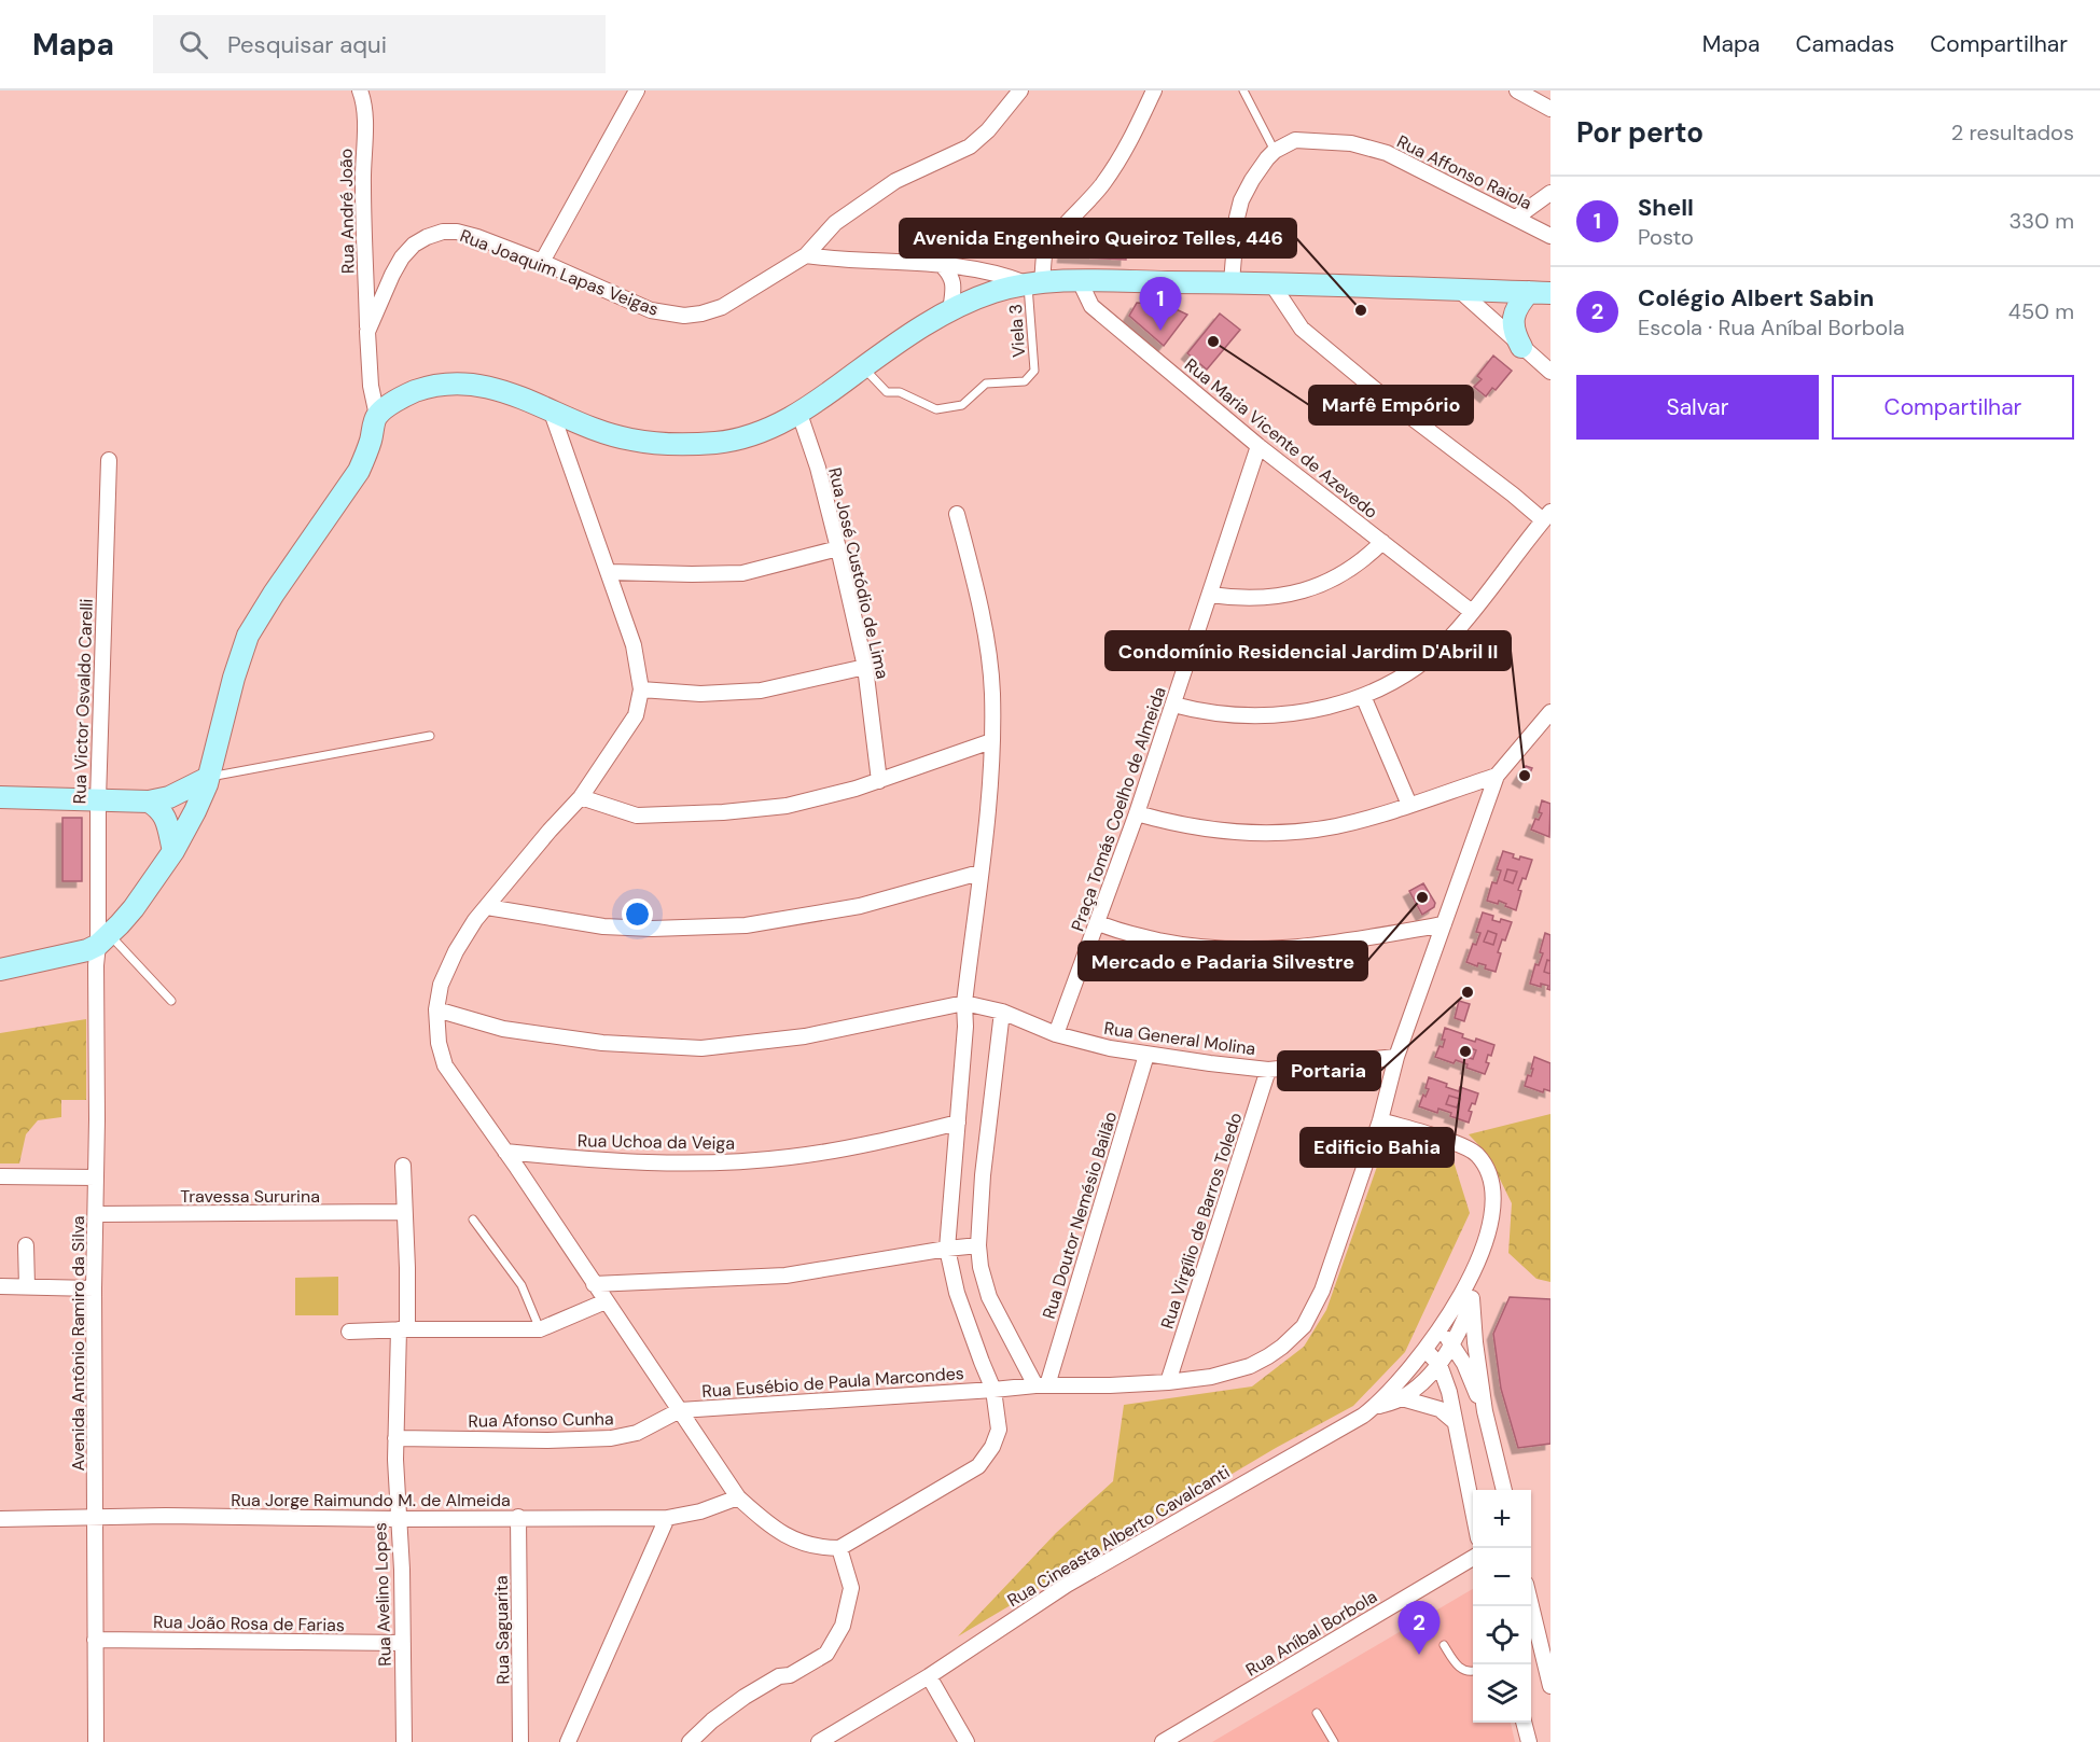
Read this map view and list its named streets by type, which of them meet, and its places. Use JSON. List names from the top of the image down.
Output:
{
  "streets": {
    "main road": ["Rua Joaquim Lapas Veigas"],
    "street": [
      "Rua Affonso Raiola",
      "Rua André João",
      "Rua Maria Vicente de Azevedo",
      "Rua José Custódio de Lima",
      "Rua Victor Osvaldo Carelli",
      "Praça Tomás Coelho de Almeida",
      "Rua General Molina",
      "Rua Uchoa da Veiga",
      "Travessa Sururina",
      "Rua Doutor Nemésio Bailão",
      "Rua Virgílio de Barros Toledo",
      "Avenida Antônio Ramiro da Silva",
      "Rua Eusébio de Paula Marcondes",
      "Rua Afonso Cunha",
      "Rua Jorge Raimundo M. de Almeida",
      "Rua Cineasta Alberto Cavalcanti",
      "Rua Avelino Lopes",
      "Rua João Rosa de Farias",
      "Rua Saguarita",
      "Rua Aníbal Borbola"
    ],
    "lane": ["Viela 3"]
  },
  "crossings": [
    ["Rua André João", "Rua Joaquim Lapas Veigas"],
    ["Rua Joaquim Lapas Veigas", "Rua Victor Osvaldo Carelli"],
    ["Rua Joaquim Lapas Veigas", "Avenida Antônio Ramiro da Silva"],
    ["Rua Maria Vicente de Azevedo", "Praça Tomás Coelho de Almeida"],
    ["Rua Victor Osvaldo Carelli", "Avenida Antônio Ramiro da Silva"],
    ["Praça Tomás Coelho de Almeida", "Rua General Molina"],
    ["Rua General Molina", "Rua Doutor Nemésio Bailão"],
    ["Rua General Molina", "Rua Virgílio de Barros Toledo"],
    ["Rua General Molina", "Rua Eusébio de Paula Marcondes"],
    ["Rua Uchoa da Veiga", "Rua Eusébio de Paula Marcondes"],
    ["Travessa Sururina", "Avenida Antônio Ramiro da Silva"],
    ["Travessa Sururina", "Rua Avelino Lopes"],
    ["Rua Doutor Nemésio Bailão", "Rua Eusébio de Paula Marcondes"],
    ["Rua Virgílio de Barros Toledo", "Rua Eusébio de Paula Marcondes"],
    ["Avenida Antônio Ramiro da Silva", "Rua Jorge Raimundo M. de Almeida"],
    ["Avenida Antônio Ramiro da Silva", "Rua João Rosa de Farias"],
    ["Rua Eusébio de Paula Marcondes", "Rua Afonso Cunha"],
    ["Rua Eusébio de Paula Marcondes", "Rua Cineasta Alberto Cavalcanti"],
    ["Rua Afonso Cunha", "Rua Avelino Lopes"],
    ["Rua Jorge Raimundo M. de Almeida", "Rua Avelino Lopes"],
    ["Rua Jorge Raimundo M. de Almeida", "Rua Saguarita"],
    ["Rua Avelino Lopes", "Rua João Rosa de Farias"]
  ],
  "places": [
    "Avenida Engenheiro Queiroz Telles, 446",
    "Marfê Empório",
    "Condomínio Residencial Jardim D'Abril II",
    "Mercado e Padaria Silvestre",
    "Portaria",
    "Edificio Bahia"
  ],
  "page": {
    "header": "Mapa",
    "search": "Pesquisar aqui",
    "nav": ["Mapa", "Camadas", "Compartilhar"],
    "heading": ["Por perto", "2 resultados"],
    "list": [
      {
        "mark": "1",
        "name": "Shell",
        "note": "Posto",
        "value": "330 m"
      },
      {
        "mark": "2",
        "name": "Colégio Albert Sabin",
        "note": "Escola · Rua Aníbal Borbola",
        "value": "450 m"
      }
    ],
    "pins": ["1", "2"],
    "buttons": ["Salvar", "Compartilhar"],
    "map_buttons": ["+", "−"]
  }
}
